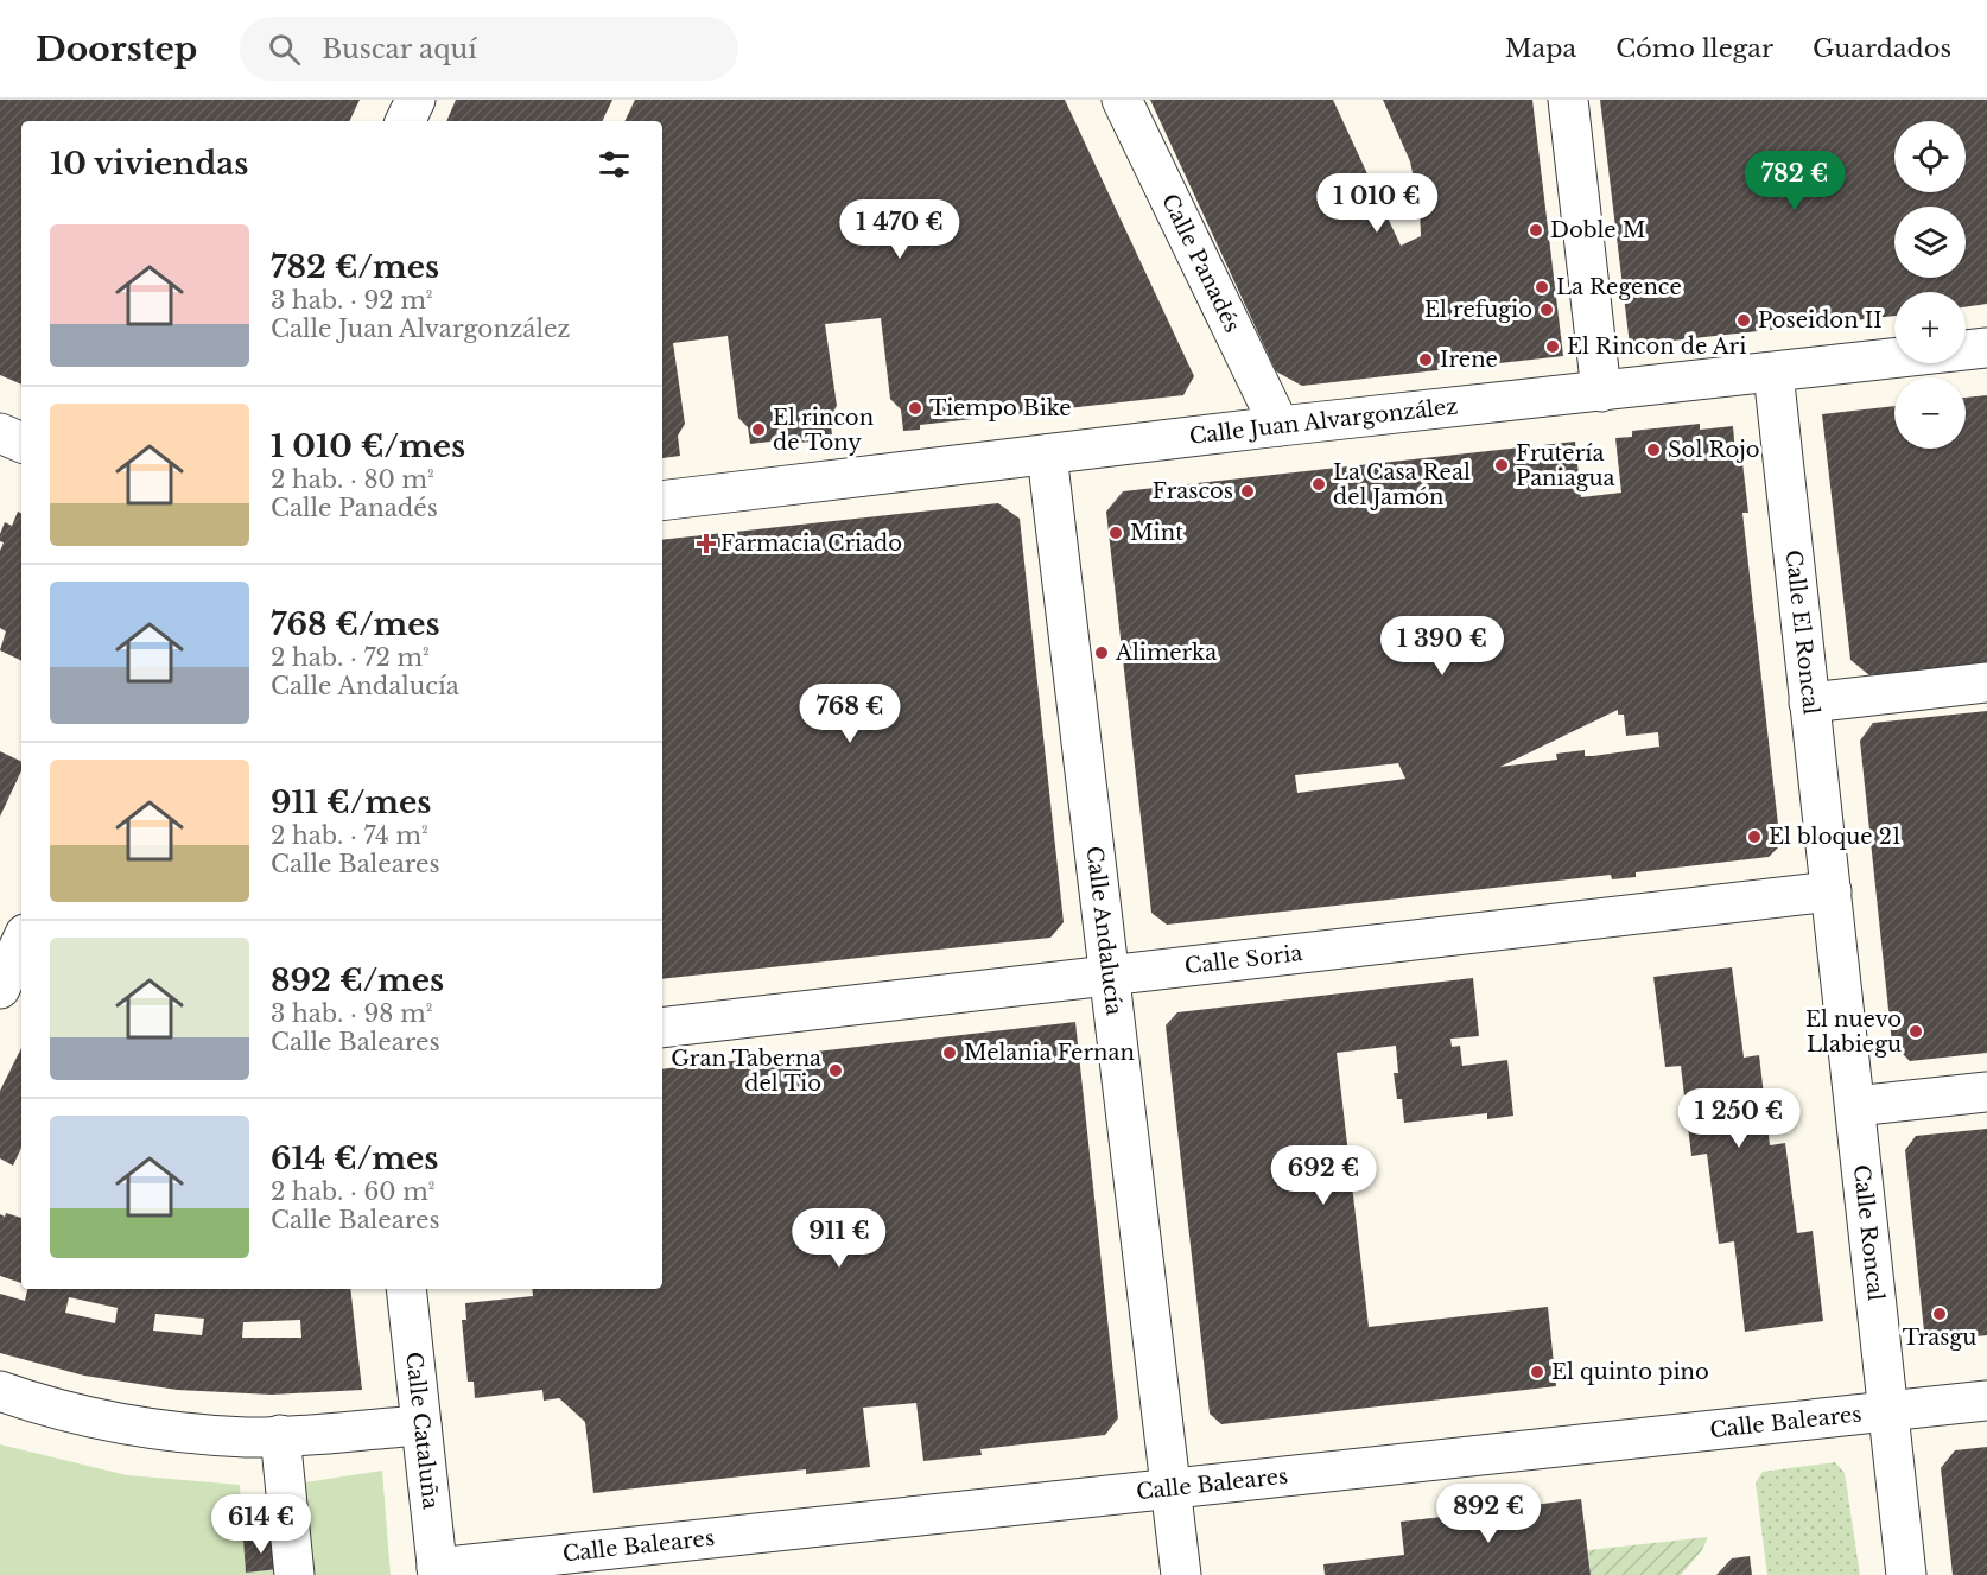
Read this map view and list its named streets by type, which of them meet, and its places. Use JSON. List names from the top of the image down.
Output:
{
  "streets": {
    "street": [
      "Calle Panadés",
      "Calle Juan Alvargonzález",
      "Calle El Roncal",
      "Calle Andalucía",
      "Calle Soria",
      "Calle Roncal",
      "Calle Baleares",
      "Calle Cataluña"
    ]
  },
  "crossings": [
    ["Calle Panadés", "Calle Juan Alvargonzález"],
    ["Calle Juan Alvargonzález", "Calle El Roncal"],
    ["Calle Juan Alvargonzález", "Calle Andalucía"],
    ["Calle El Roncal", "Calle Soria"],
    ["Calle El Roncal", "Calle Roncal"],
    ["Calle Andalucía", "Calle Soria"],
    ["Calle Andalucía", "Calle Baleares"],
    ["Calle Soria", "Calle Roncal"],
    ["Calle Roncal", "Calle Baleares"],
    ["Calle Baleares", "Calle Cataluña"]
  ],
  "places": {
    "other": [
      "Doble M",
      "La Regence",
      "El refugio",
      "Poseidon II",
      "El Rincon de Ari",
      "Irene",
      "Tiempo Bike",
      "El rincon de Tony",
      "Sol Rojo",
      "Frutería Paniagua",
      "La Casa Real del Jamón",
      "Frascos",
      "Mint",
      "Alimerka",
      "El bloque 21",
      "El nuevo Llabiegu",
      "Melania Fernan",
      "Gran Taberna del Tio",
      "Trasgu",
      "El quinto pino"
    ],
    "health": ["Farmacia Criado"]
  },
  "page": {
    "header": "Doorstep",
    "search": "Buscar aquí",
    "nav": ["Mapa", "Cómo llegar", "Guardados"],
    "map_buttons": ["+", "−"],
    "heading": "10 viviendas",
    "price": [
      "782 €",
      "1 010 €",
      "1 470 €",
      "1 390 €",
      "768 €",
      "1 250 €",
      "692 €",
      "911 €",
      "892 €",
      "614 €"
    ],
    "list": [
      {
        "name": "782 €/mes",
        "note": "3 hab. · 92 m² · Calle Juan Alvargonzález"
      },
      {
        "name": "1 010 €/mes",
        "note": "2 hab. · 80 m² · Calle Panadés"
      },
      {
        "name": "768 €/mes",
        "note": "2 hab. · 72 m² · Calle Andalucía"
      },
      {
        "name": "911 €/mes",
        "note": "2 hab. · 74 m² · Calle Baleares"
      },
      {
        "name": "892 €/mes",
        "note": "3 hab. · 98 m² · Calle Baleares"
      },
      {
        "name": "614 €/mes",
        "note": "2 hab. · 60 m² · Calle Baleares"
      }
    ]
  }
}
